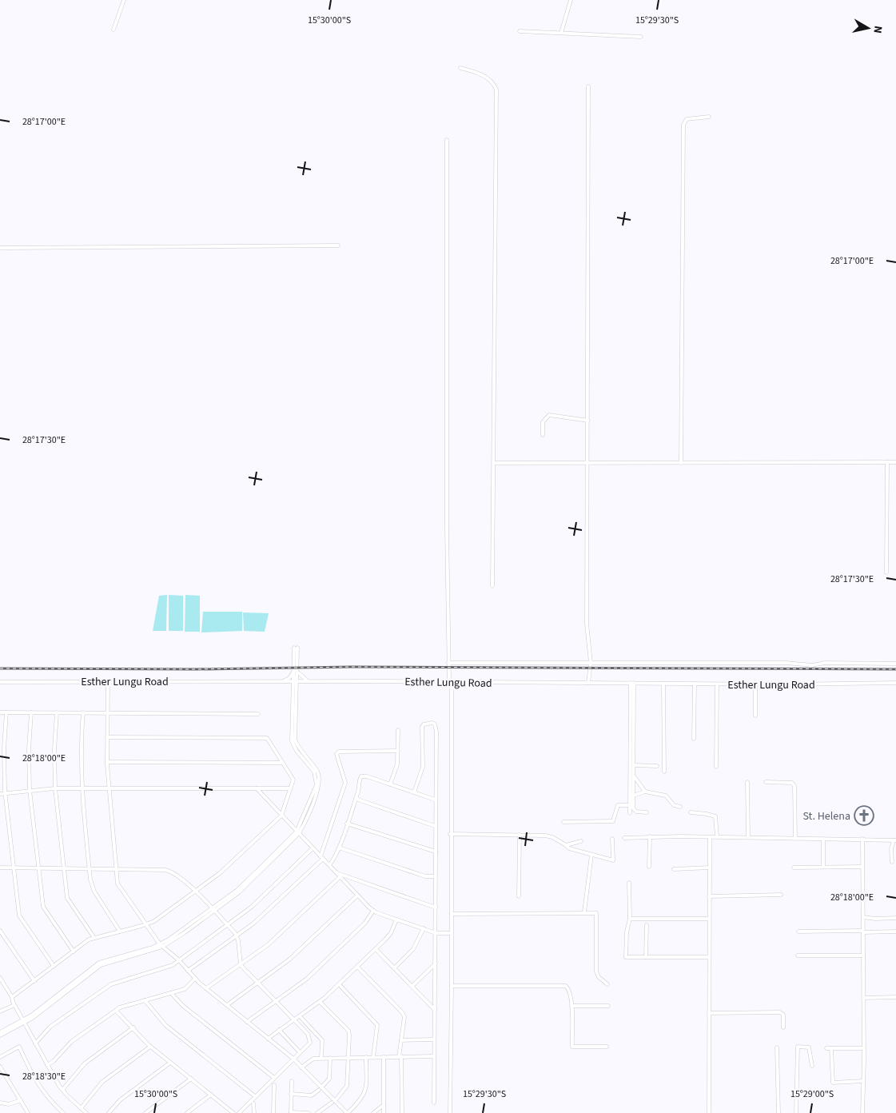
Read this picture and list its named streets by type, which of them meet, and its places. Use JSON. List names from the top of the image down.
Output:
{
  "streets": {
    "street": ["Esther Lungu Road"]
  },
  "places": {
    "church": ["St. Helena"]
  },
  "north": "right",
  "coordinates": [
    "15°30'00\"S",
    "15°29'30\"S",
    "28°17'00\"E",
    "28°17'30\"E",
    "28°18'00\"E",
    "28°18'30\"E",
    "15°29'00\"S"
  ]
}
